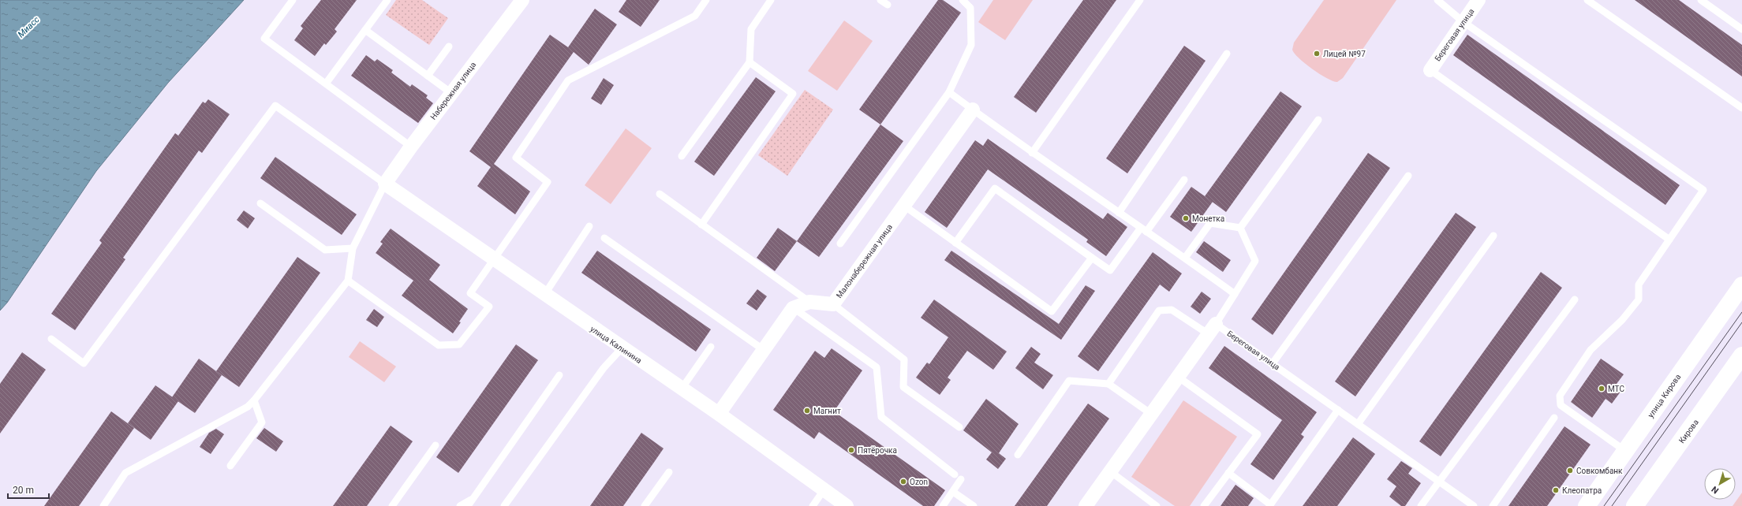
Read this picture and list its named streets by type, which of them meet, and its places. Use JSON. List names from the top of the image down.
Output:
{
  "streets": {
    "main road": ["улица Кирова", "Кирова"],
    "street": [
      "Береговая улица",
      "Набережная улица",
      "Малонабережная улица",
      "улица Калинина"
    ]
  },
  "crossings": [
    ["Набережная улица", "улица Калинина"]
  ],
  "water": ["Миасс"],
  "places": [
    "Лицей №97",
    "Монетка",
    "МТС",
    "Магнит",
    "Пятёрочка",
    "Совкомбанк",
    "Ozon",
    "Клеопатра"
  ],
  "scale_bar": "20 m",
  "north": "bottom left"
}
